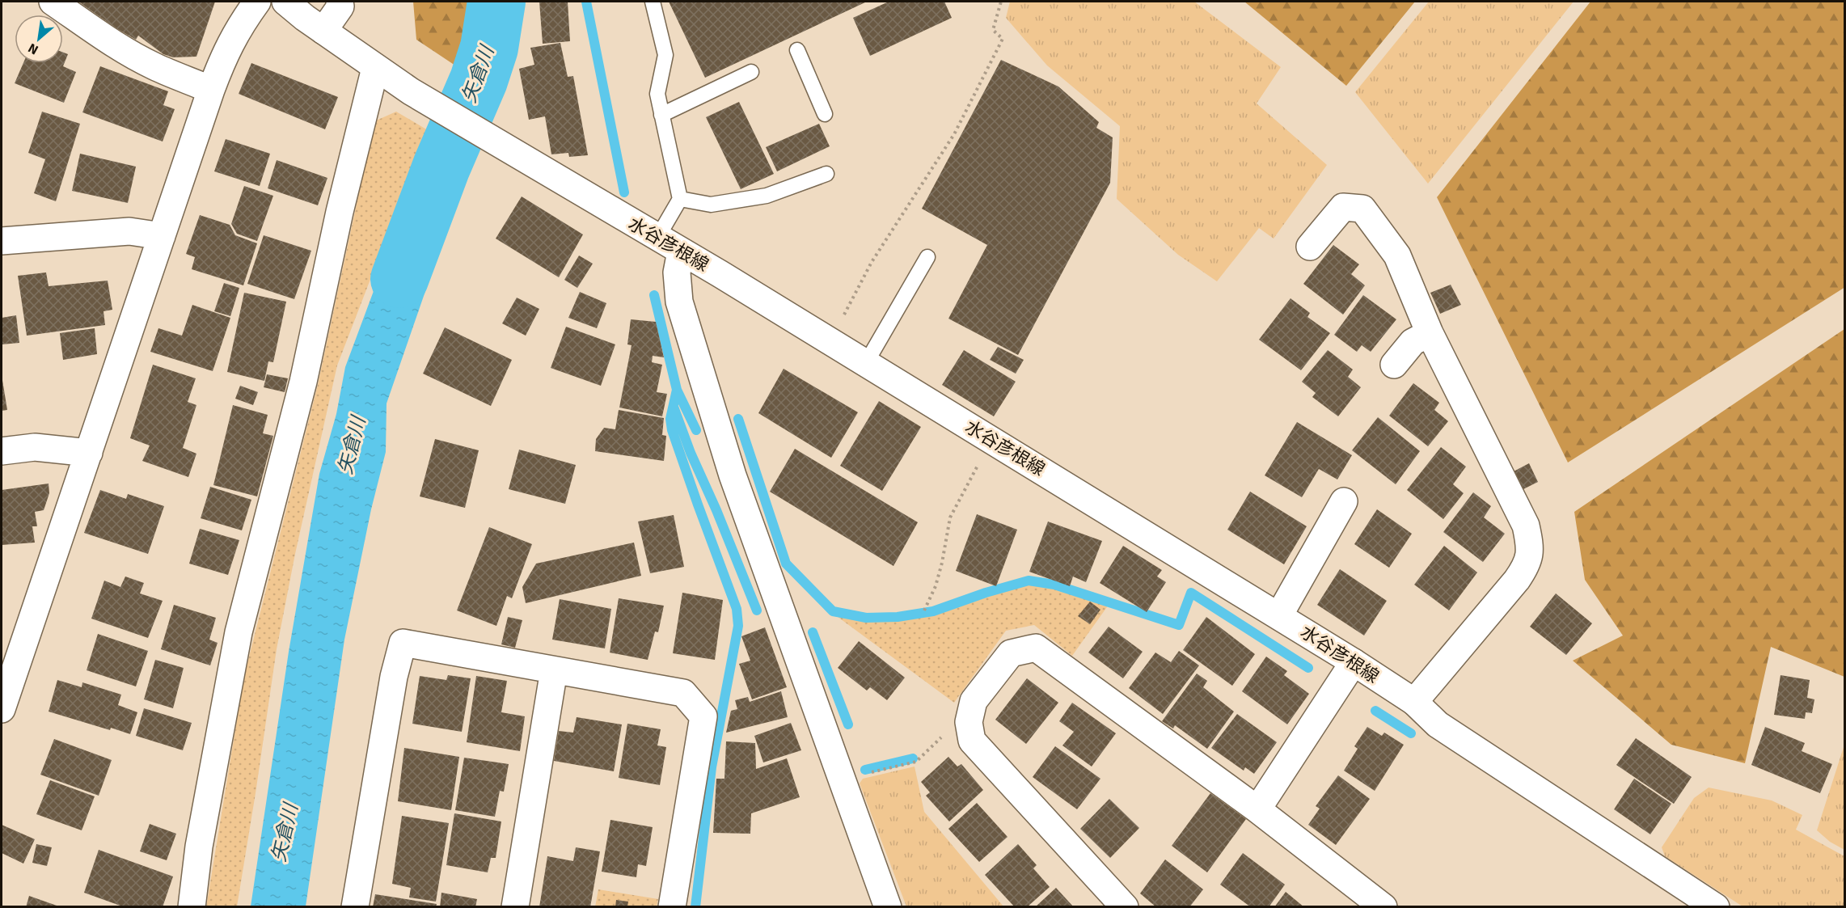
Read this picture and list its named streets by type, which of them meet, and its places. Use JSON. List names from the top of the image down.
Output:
{
  "streets": {
    "street": ["水谷彦根線"]
  },
  "water": ["矢倉川"],
  "north": "bottom left"
}
